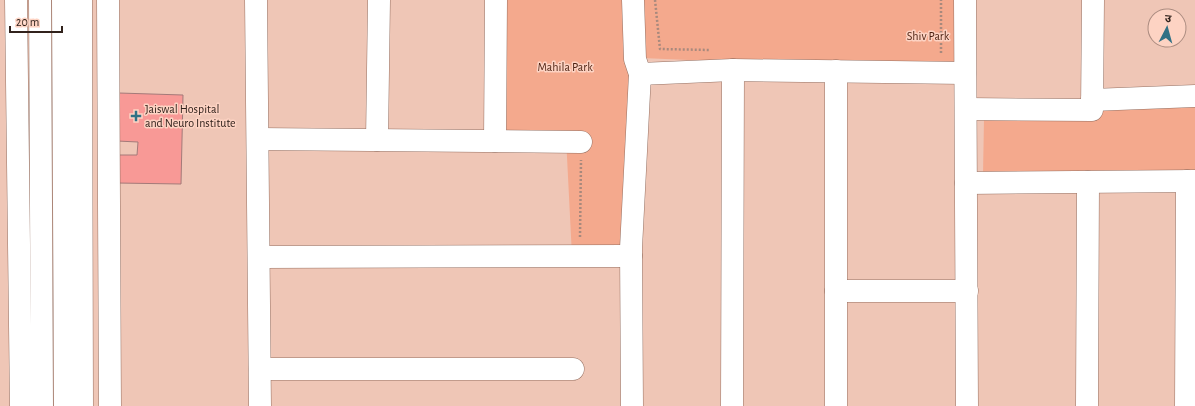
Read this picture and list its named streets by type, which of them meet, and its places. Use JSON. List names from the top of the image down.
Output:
{
  "parks": ["Shiv Park", "Mahila Park"],
  "places": {
    "health": ["Jaiswal Hospital and Neuro Institute"]
  },
  "scale_bar": "20 m",
  "north": "top"
}
